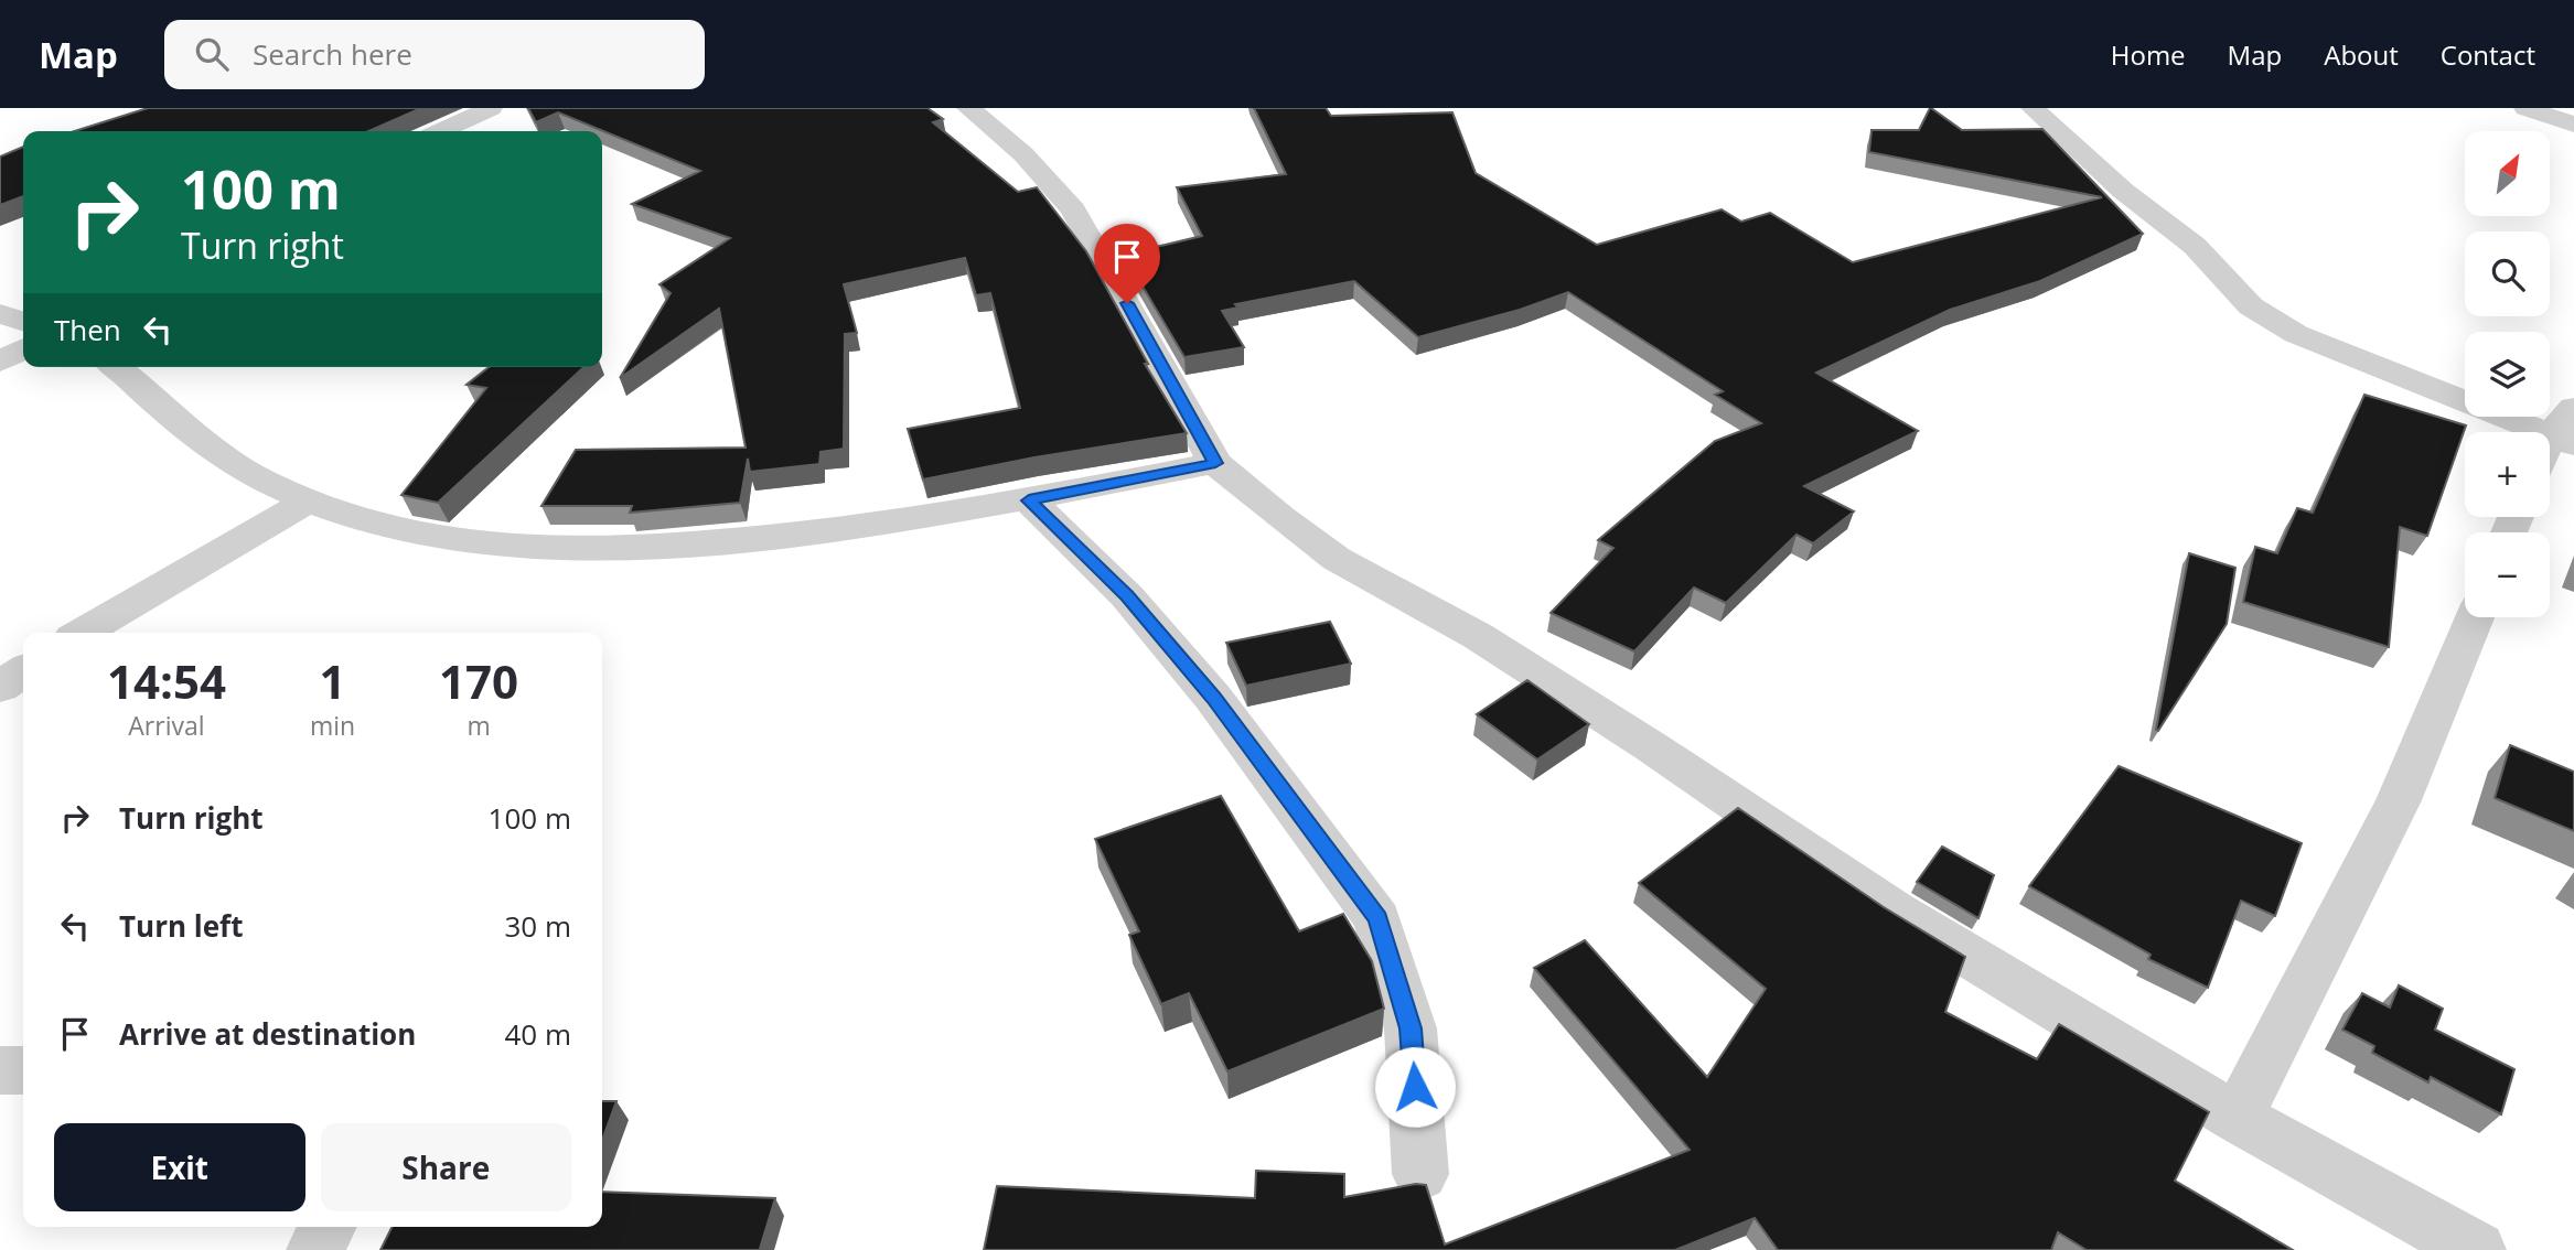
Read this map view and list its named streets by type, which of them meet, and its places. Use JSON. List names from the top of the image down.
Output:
{
  "north": "top right",
  "page": {
    "header": "Map",
    "search": "Search here",
    "nav": [
      "Home",
      "Map",
      "About",
      "Contact"
    ],
    "map_buttons": ["+", "−"],
    "turn": ["100 m", "Turn right"],
    "then": "Then",
    "eta": [
      "14:54",
      "Arrival",
      "1",
      "min",
      "170",
      "m"
    ],
    "list": [
      {
        "name": "Turn right",
        "value": "100 m"
      },
      {
        "name": "Turn left",
        "value": "30 m"
      },
      {
        "name": "Arrive at destination",
        "value": "40 m"
      }
    ],
    "buttons": ["Exit", "Share"]
  }
}
